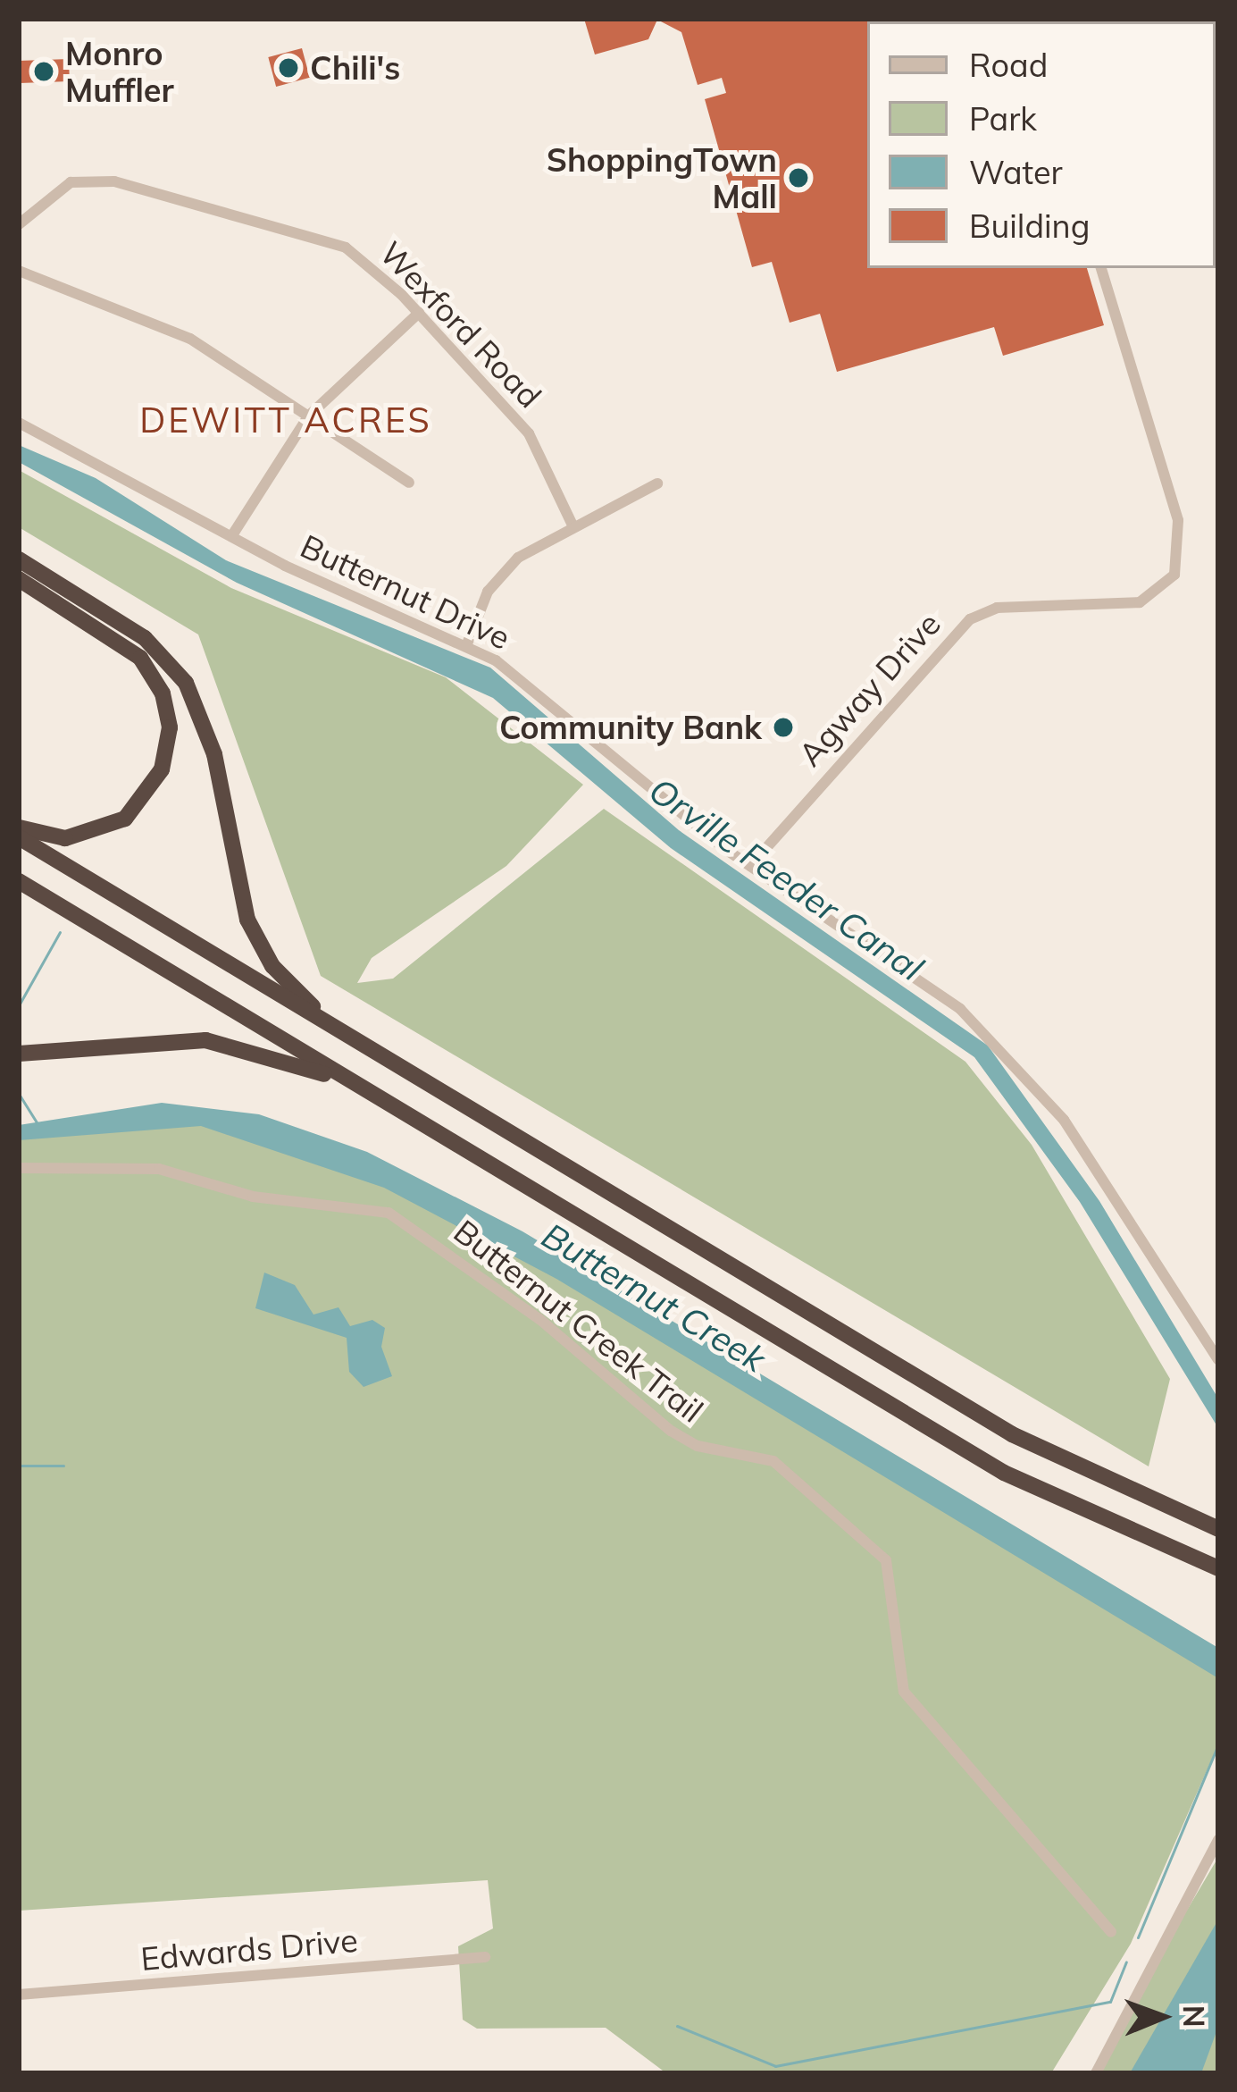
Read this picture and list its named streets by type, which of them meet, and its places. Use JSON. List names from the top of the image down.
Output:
{
  "streets": {
    "street": [
      "Wexford Road",
      "Butternut Drive",
      "Agway Drive",
      "Butternut Creek Trail",
      "Edwards Drive"
    ]
  },
  "crossings": [
    ["Butternut Drive", "Agway Drive"]
  ],
  "districts": ["DEWITT ACRES"],
  "water": ["Orville Feeder Canal", "Butternut Creek"],
  "places": [
    "Chili's",
    "Monro Muffler",
    "ShoppingTown Mall",
    "Community Bank"
  ],
  "legend": [
    "Road",
    "Park",
    "Water",
    "Building"
  ],
  "north": "right"
}
